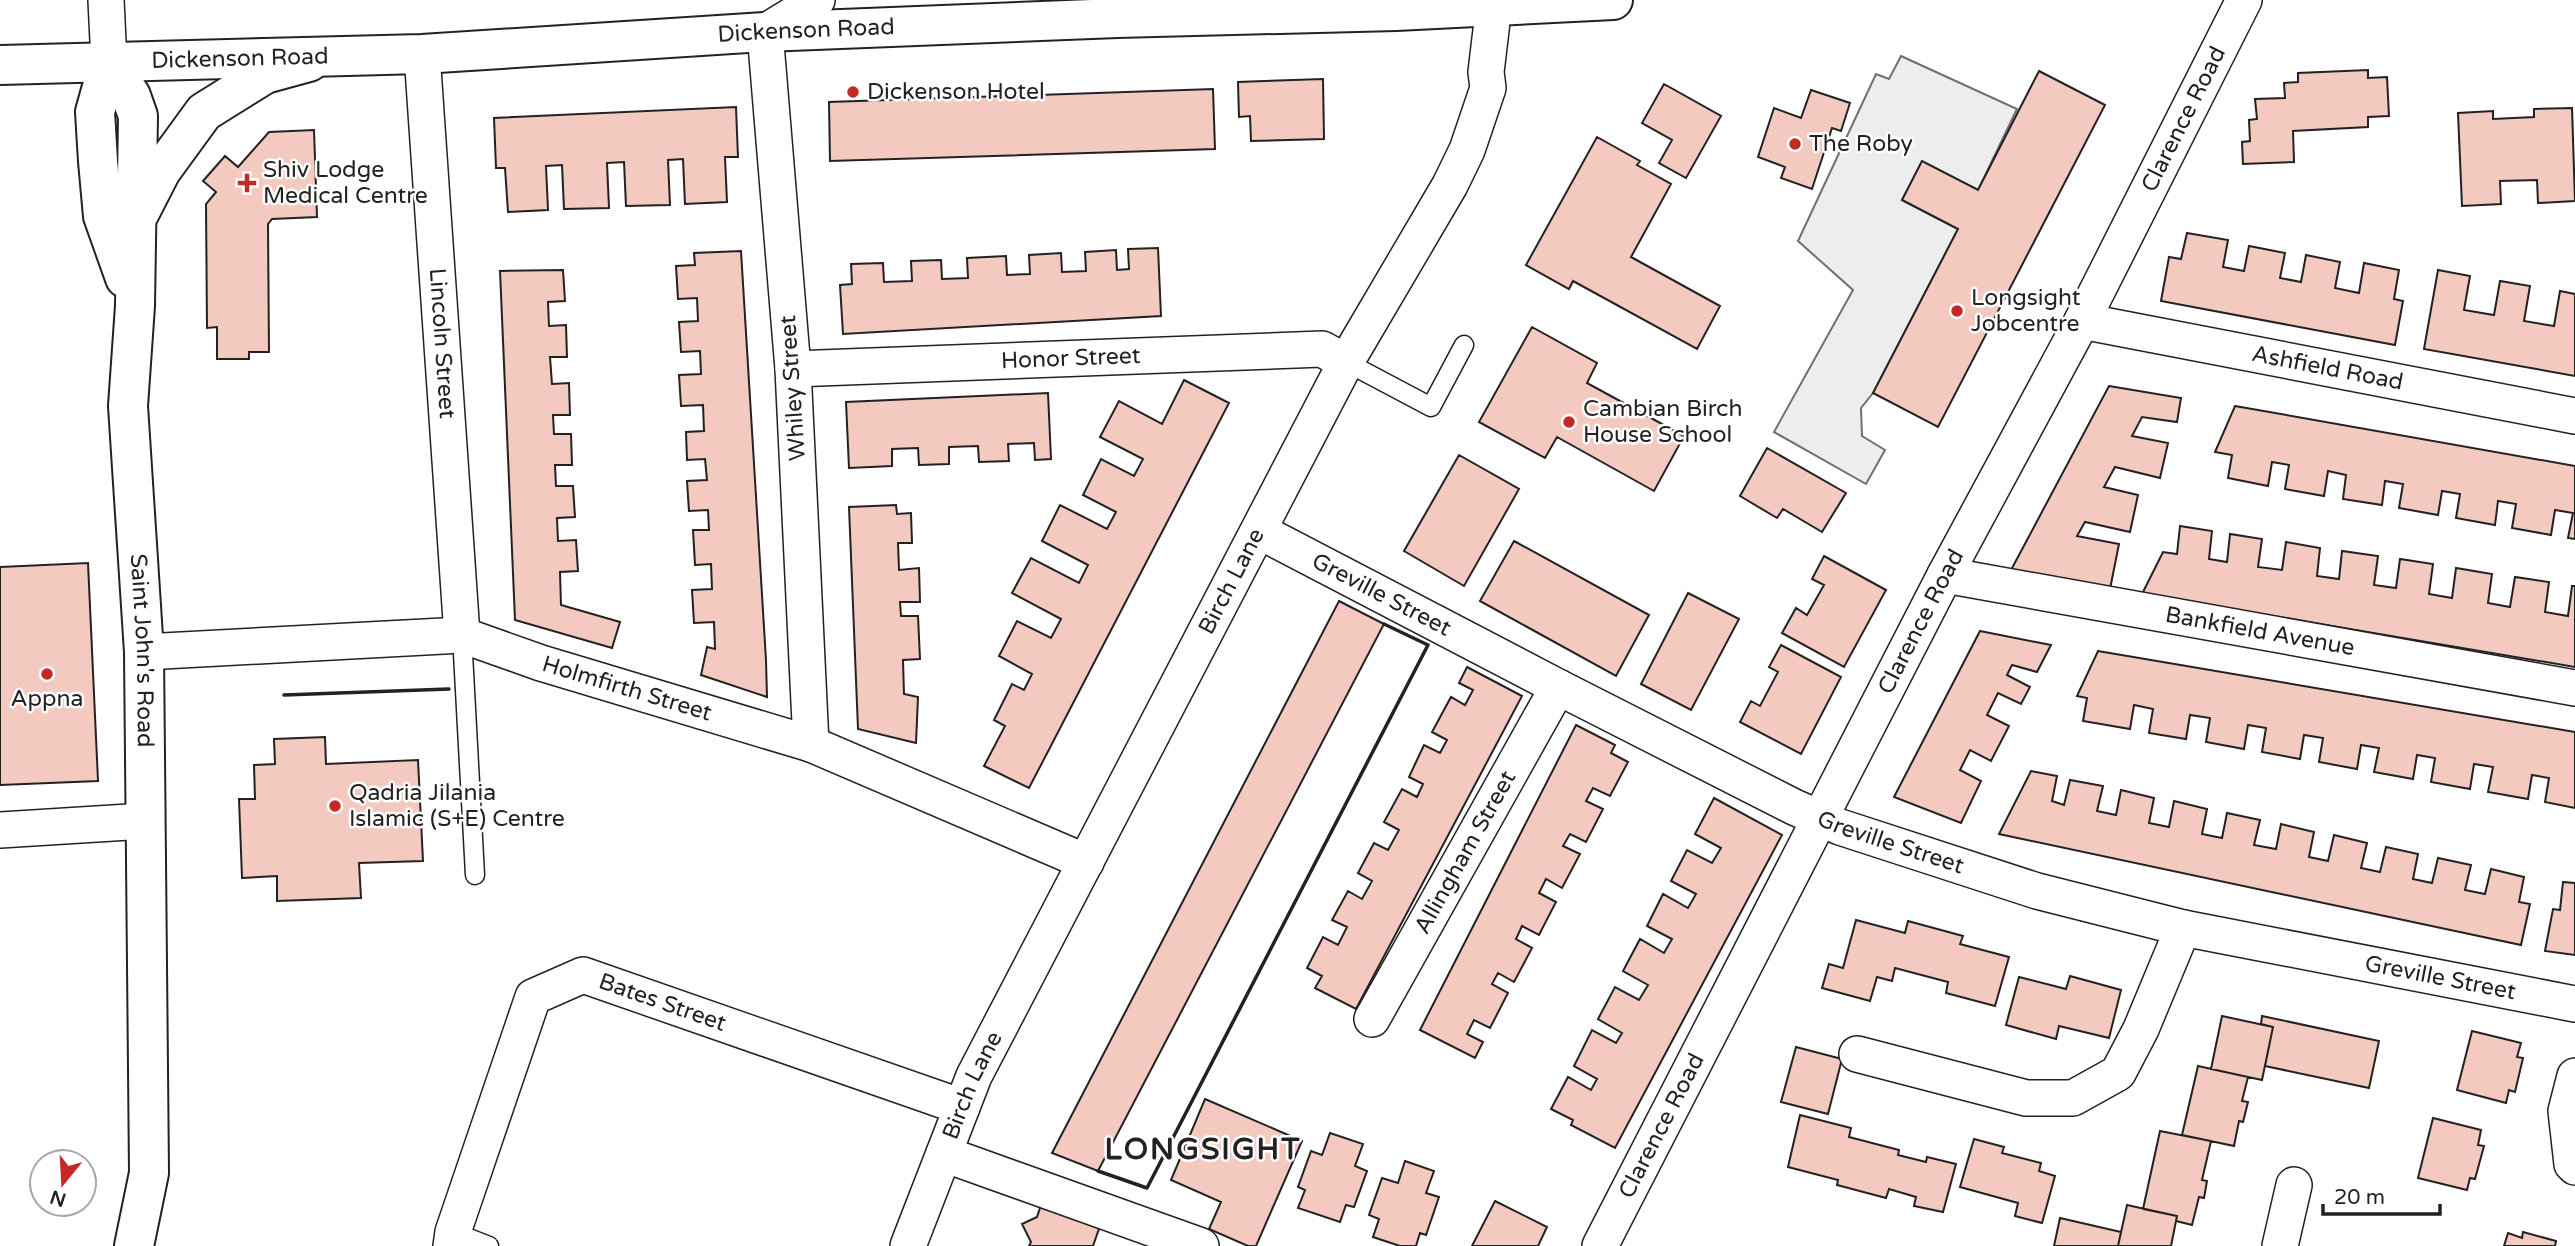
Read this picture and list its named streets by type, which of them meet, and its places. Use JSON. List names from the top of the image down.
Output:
{
  "streets": {
    "main road": ["Dickenson Road", "Saint John's Road"],
    "street": [
      "Clarence Road",
      "Lincoln Street",
      "Honor Street",
      "Ashfield Road",
      "Whiley Street",
      "Birch Lane",
      "Greville Street",
      "Bankfield Avenue",
      "Holmfirth Street",
      "Allingham Street",
      "Bates Street"
    ]
  },
  "crossings": [
    ["Dickenson Road", "Lincoln Street"],
    ["Dickenson Road", "Whiley Street"],
    ["Dickenson Road", "Birch Lane"],
    ["Dickenson Road", "Saint John's Road"],
    ["Clarence Road", "Ashfield Road"],
    ["Clarence Road", "Greville Street"],
    ["Clarence Road", "Bankfield Avenue"],
    ["Lincoln Street", "Holmfirth Street"],
    ["Honor Street", "Whiley Street"],
    ["Honor Street", "Birch Lane"],
    ["Whiley Street", "Holmfirth Street"],
    ["Birch Lane", "Greville Street"],
    ["Birch Lane", "Holmfirth Street"],
    ["Birch Lane", "Bates Street"],
    ["Greville Street", "Allingham Street"],
    ["Saint John's Road", "Holmfirth Street"]
  ],
  "districts": ["LONGSIGHT"],
  "places": {
    "other": [
      "Dickenson Hotel",
      "The Roby",
      "Longsight Jobcentre",
      "Cambian Birch House School",
      "Appna",
      "Qadria Jilania Islamic (S+E) Centre"
    ],
    "health": ["Shiv Lodge Medical Centre"]
  },
  "scale_bar": "20 m",
  "north": "bottom"
}
